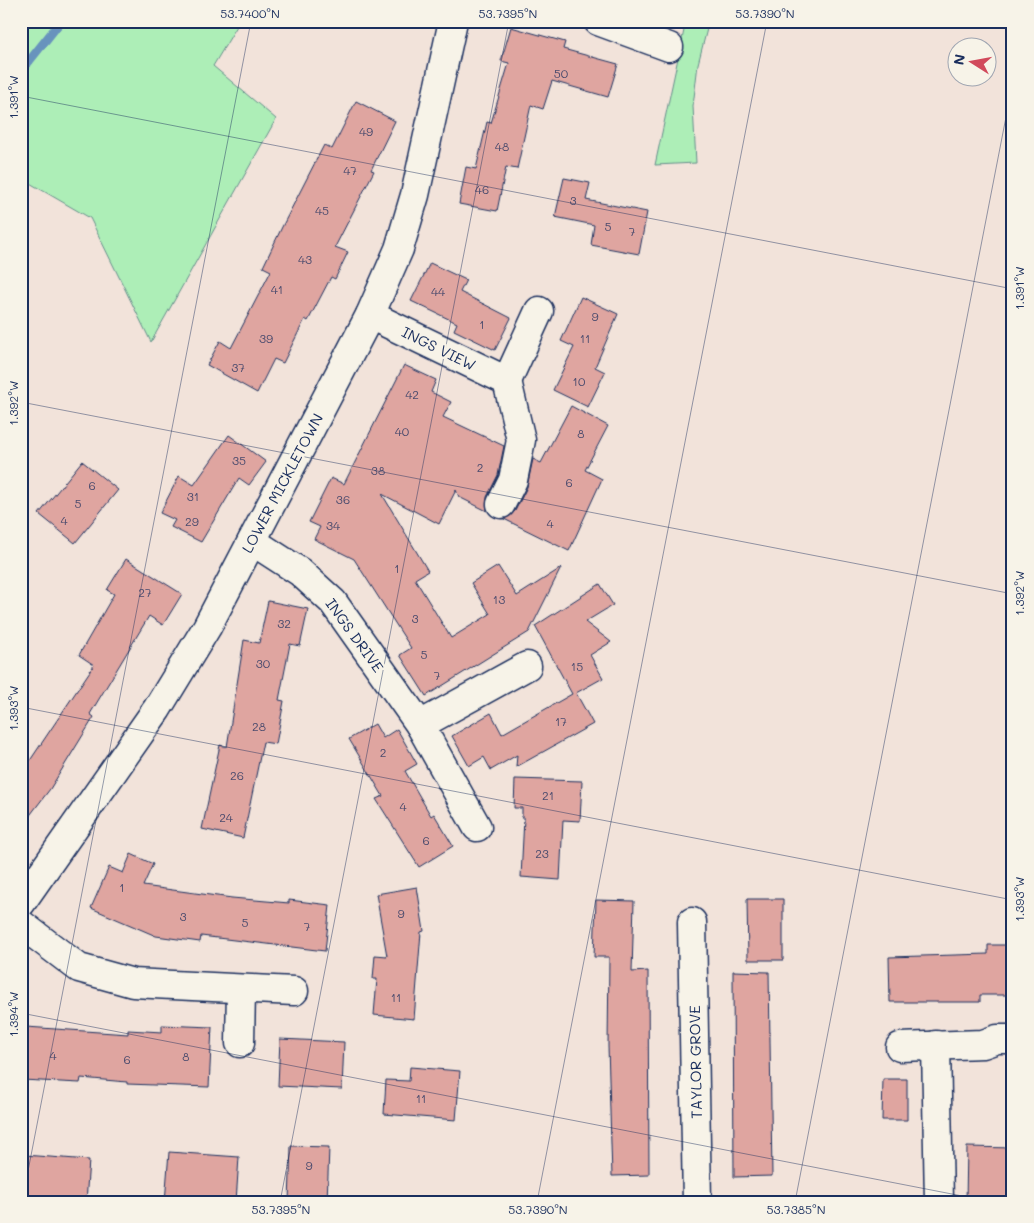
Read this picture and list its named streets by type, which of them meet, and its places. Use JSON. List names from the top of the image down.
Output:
{
  "streets": {
    "street": [
      "INGS VIEW",
      "LOWER MICKLETOWN",
      "INGS DRIVE",
      "TAYLOR GROVE"
    ]
  },
  "crossings": [
    ["INGS VIEW", "LOWER MICKLETOWN"],
    ["LOWER MICKLETOWN", "INGS DRIVE"]
  ],
  "house_numbers": [
    "50",
    "49",
    "48",
    "47",
    "46",
    "3",
    "45",
    "5",
    "7",
    "43",
    "41",
    "44",
    "9",
    "1",
    "39",
    "11",
    "37",
    "10",
    "42",
    "40",
    "8",
    "35",
    "2",
    "38",
    "6",
    "6",
    "31",
    "36",
    "5",
    "4",
    "29",
    "4",
    "34",
    "1",
    "27",
    "13",
    "3",
    "32",
    "5",
    "30",
    "15",
    "7",
    "17",
    "28",
    "2",
    "26",
    "21",
    "4",
    "24",
    "6",
    "23",
    "1",
    "9",
    "3",
    "5",
    "7",
    "11",
    "4",
    "8",
    "6",
    "11",
    "9"
  ],
  "north": "left",
  "coordinates": [
    "53.7400°N",
    "53.7395°N",
    "53.7390°N",
    "1.391°W",
    "1.392°W",
    "1.393°W",
    "1.394°W",
    "53.7385°N"
  ]
}
